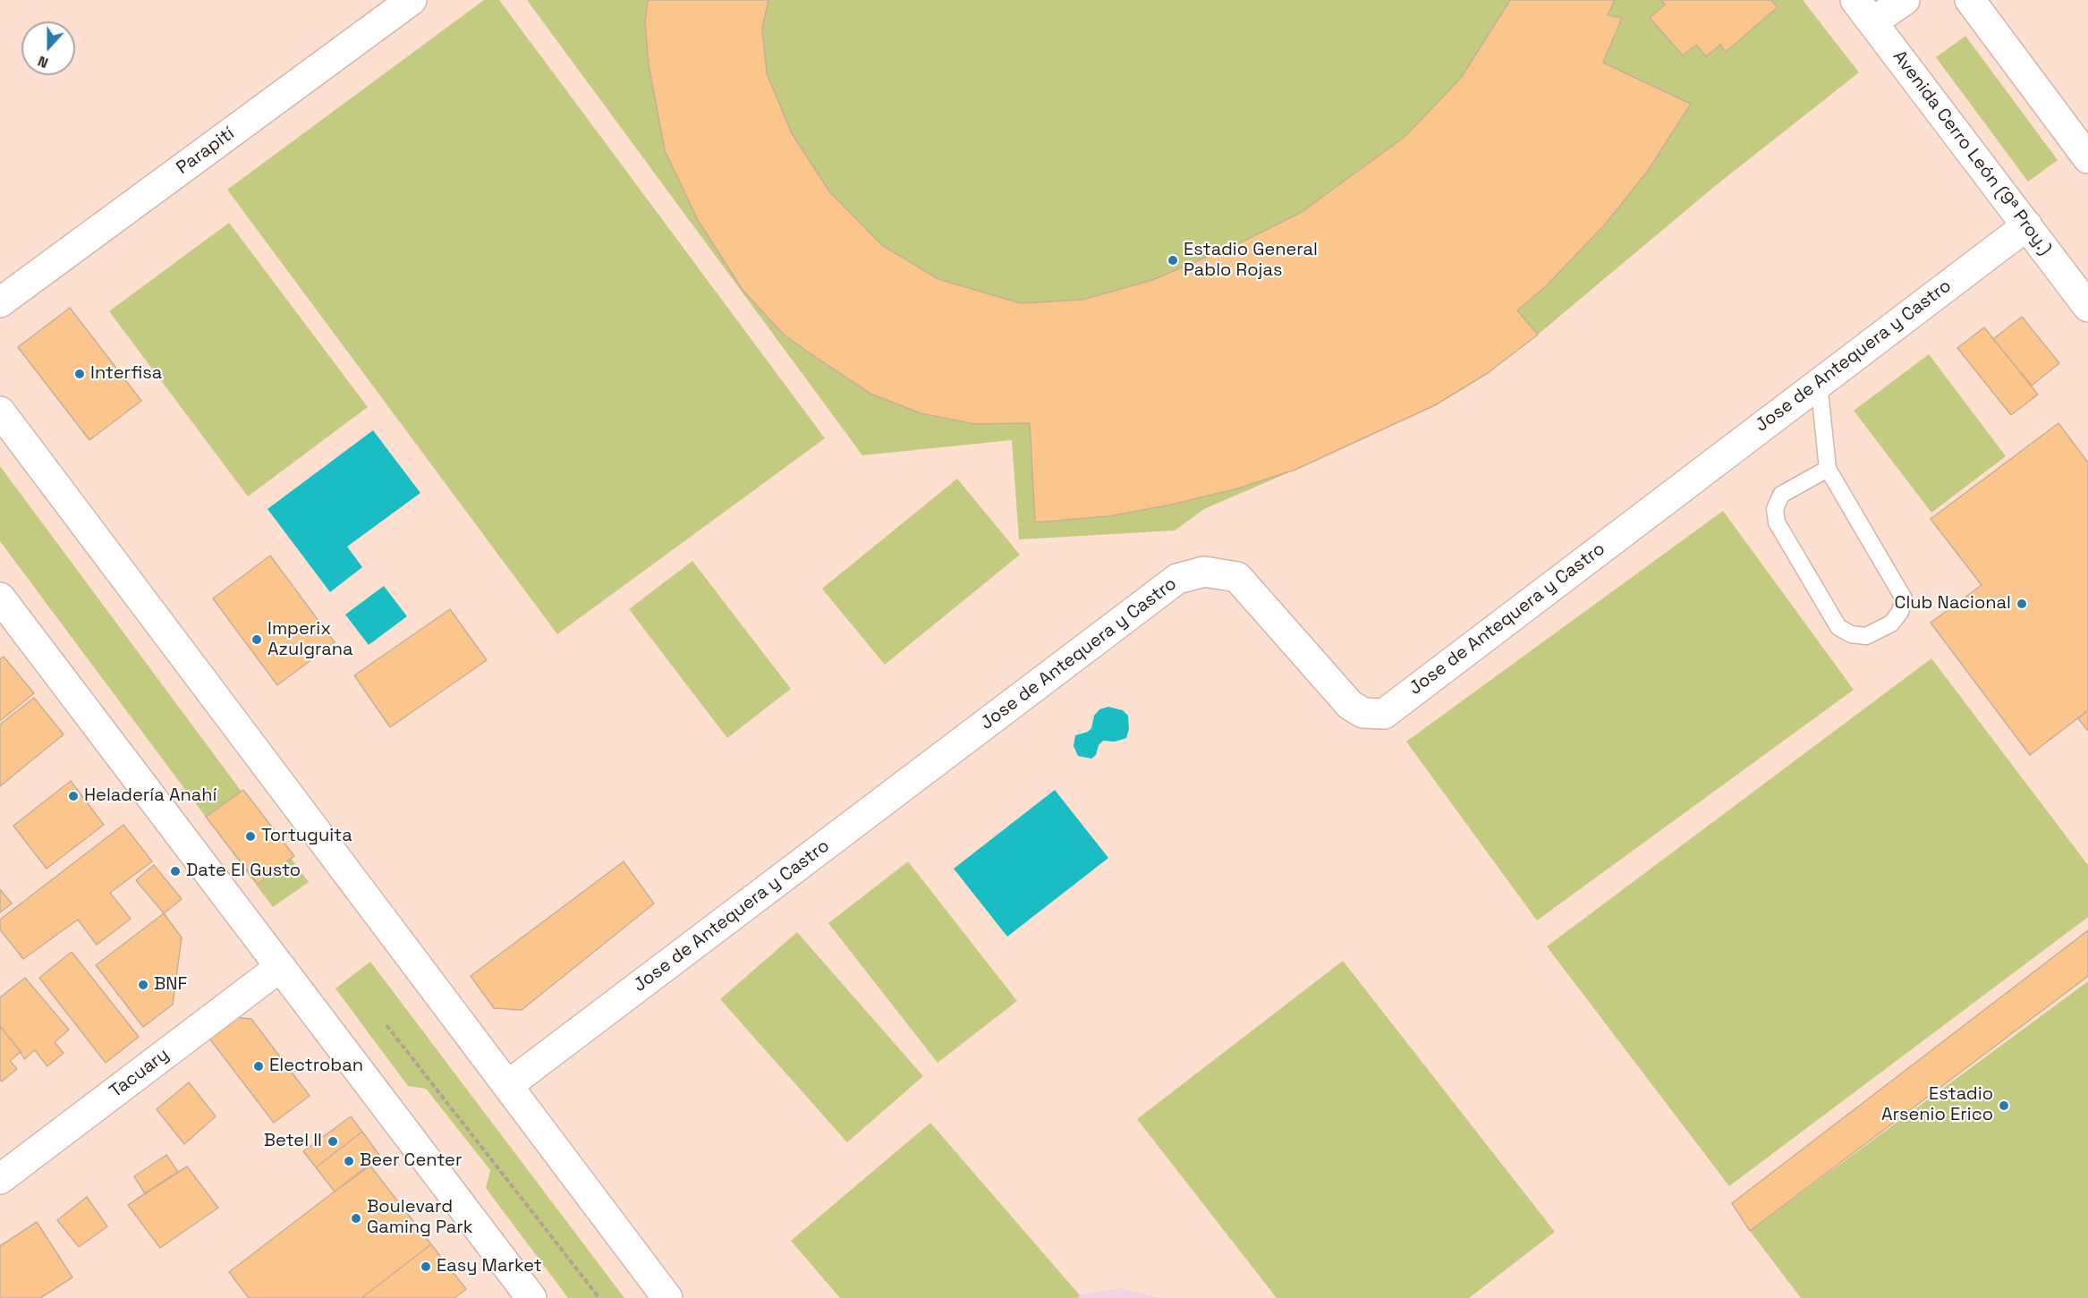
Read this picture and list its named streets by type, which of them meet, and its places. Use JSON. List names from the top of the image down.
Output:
{
  "streets": {
    "street": [
      "Parapití",
      "Avenida Cerro León (9ª Proy.)",
      "Jose de Antequera y Castro",
      "Tacuary"
    ]
  },
  "crossings": [
    ["Avenida Cerro León (9ª Proy.)", "Jose de Antequera y Castro"]
  ],
  "places": [
    "Estadio General Pablo Rojas",
    "Interfisa",
    "Club Nacional",
    "Imperix Azulgrana",
    "Heladería Anahí",
    "Tortuguita",
    "Date El Gusto",
    "BNF",
    "Electroban",
    "Estadio Arsenio Erico",
    "Betel II",
    "Beer Center",
    "Boulevard Gaming Park",
    "Easy Market"
  ],
  "north": "bottom"
}
